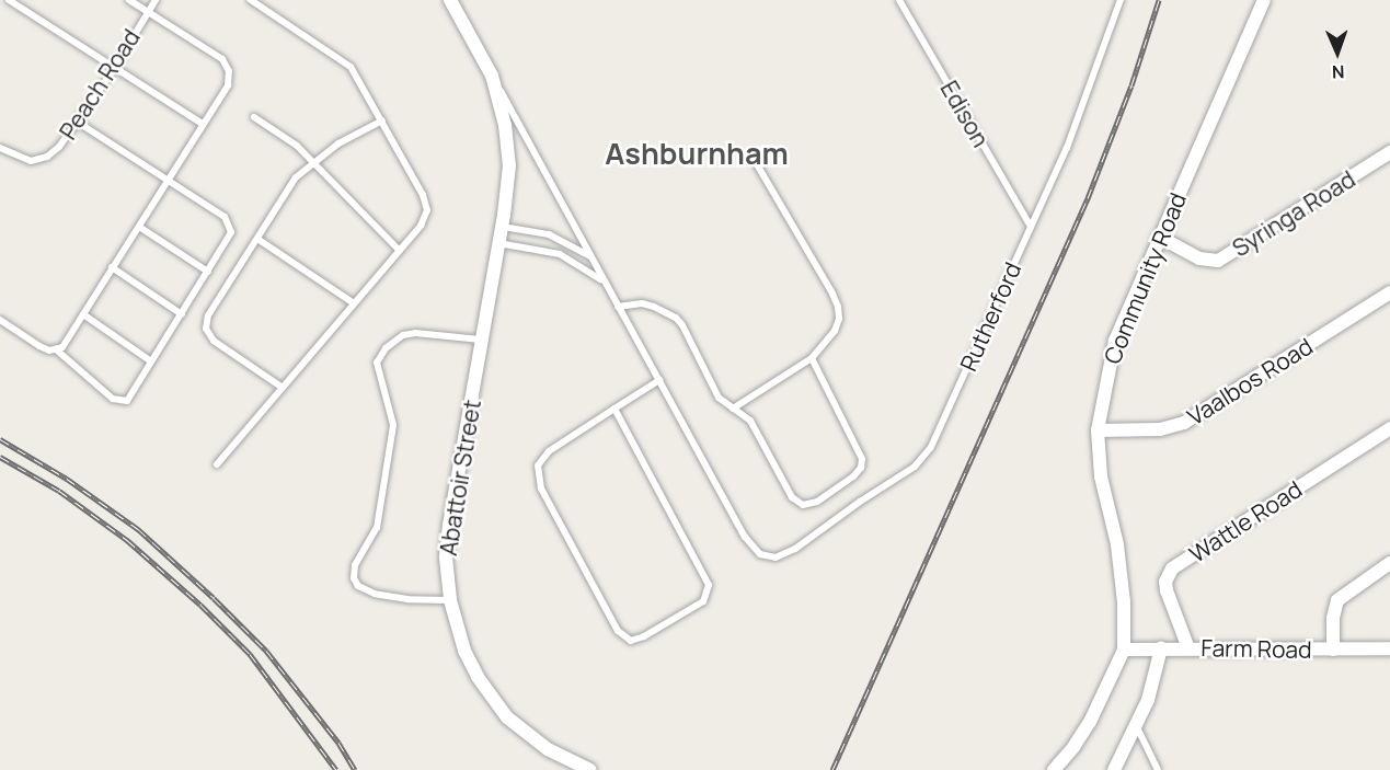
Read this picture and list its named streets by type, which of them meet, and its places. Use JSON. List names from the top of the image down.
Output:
{
  "streets": {
    "street": [
      "Syringa Road",
      "Community Road",
      "Vaalbos Road",
      "Abattoir Street",
      "Wattle Road",
      "Farm Road"
    ],
    "lane": ["Peach Road", "Edison", "Rutherford"]
  },
  "crossings": [
    ["Edison", "Rutherford"],
    ["Syringa Road", "Community Road"],
    ["Community Road", "Vaalbos Road"],
    ["Community Road", "Farm Road"],
    ["Rutherford", "Abattoir Street"],
    ["Wattle Road", "Farm Road"]
  ],
  "districts": ["Ashburnham"],
  "north": "bottom"
}
